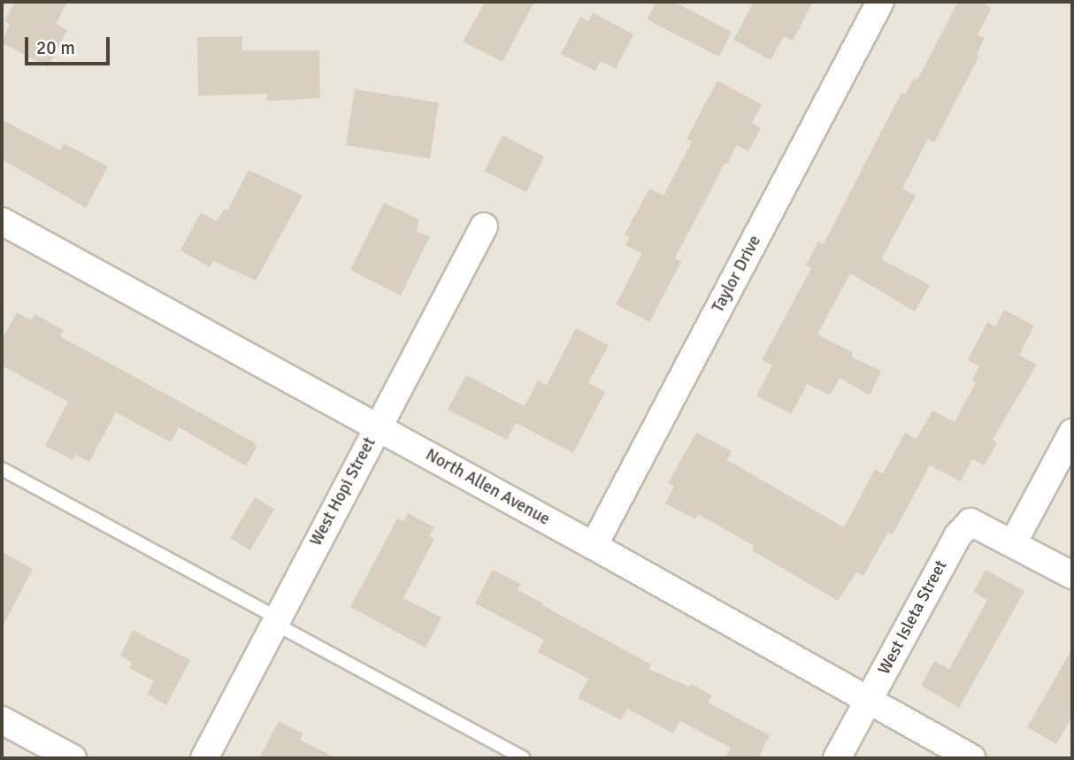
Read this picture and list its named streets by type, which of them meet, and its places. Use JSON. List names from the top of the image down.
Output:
{
  "streets": {
    "street": [
      "Taylor Drive",
      "North Allen Avenue",
      "West Hopi Street",
      "West Isleta Street"
    ]
  },
  "crossings": [
    ["Taylor Drive", "North Allen Avenue"],
    ["North Allen Avenue", "West Hopi Street"],
    ["North Allen Avenue", "West Isleta Street"]
  ],
  "scale_bar": "20 m"
}
